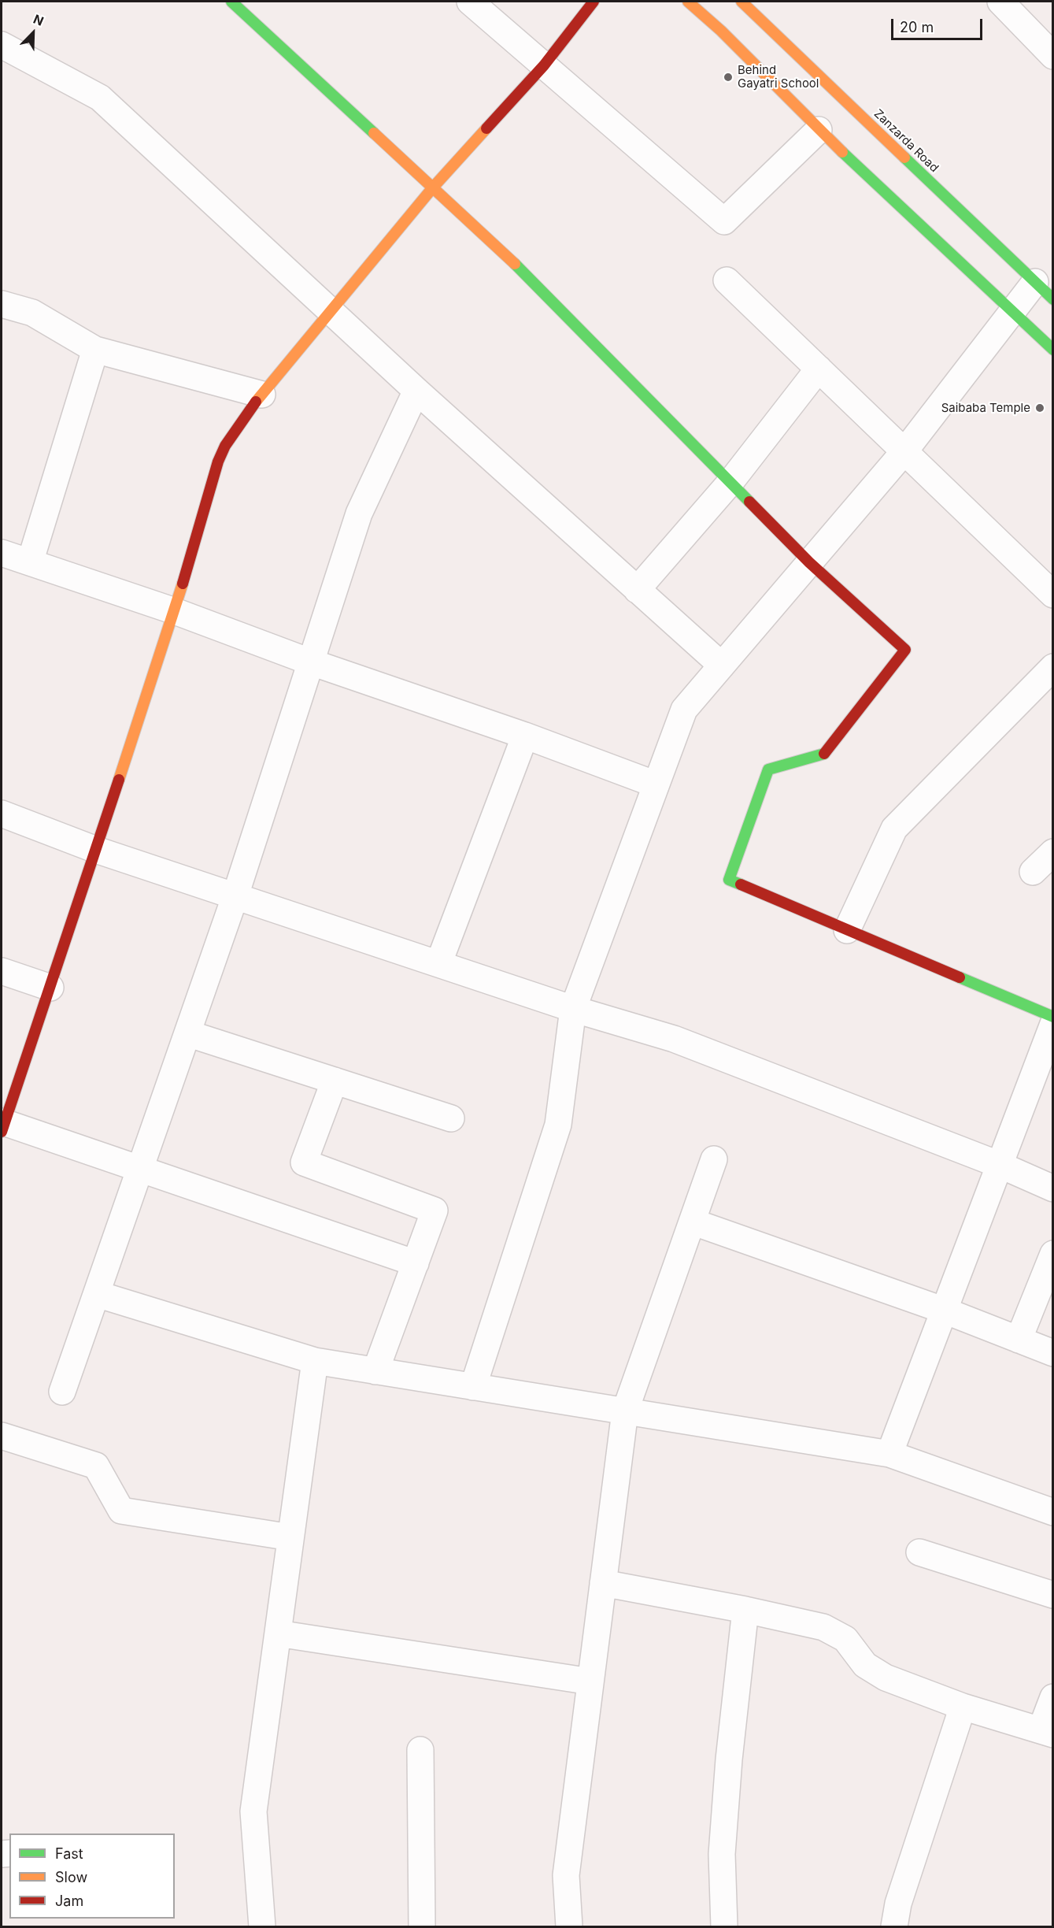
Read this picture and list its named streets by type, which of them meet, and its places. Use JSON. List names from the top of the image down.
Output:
{
  "streets": {
    "street": ["Zanzarda Road"]
  },
  "places": ["Behind Gayatri School", "Saibaba Temple"],
  "legend": ["Fast", "Slow", "Jam"],
  "scale_bar": "20 m",
  "north": "top right"
}
